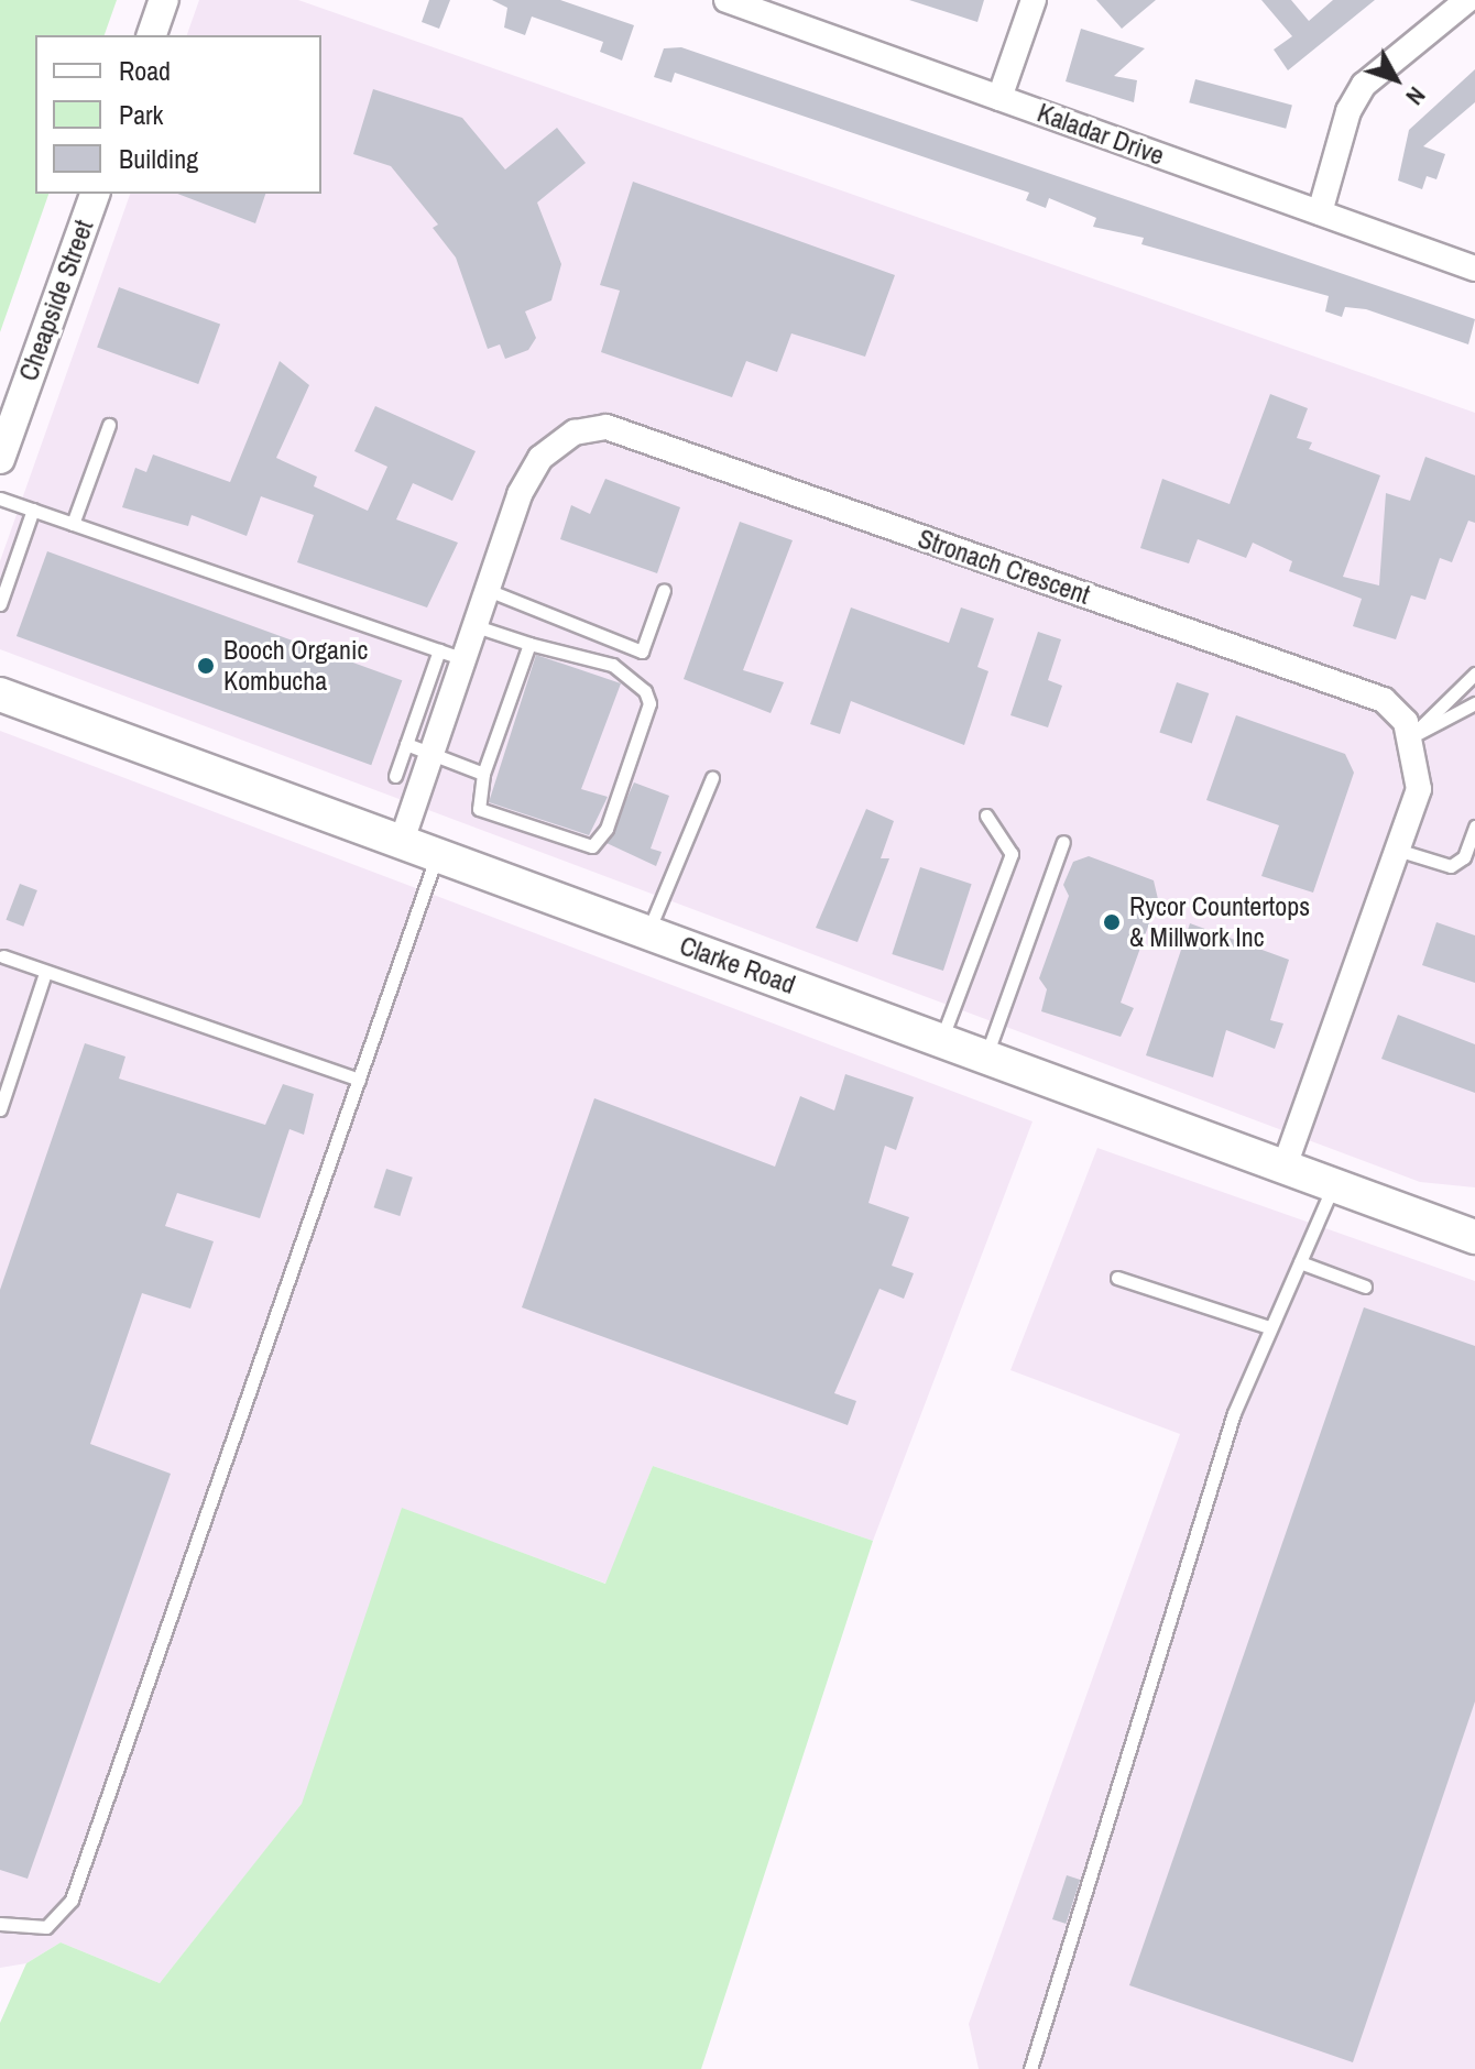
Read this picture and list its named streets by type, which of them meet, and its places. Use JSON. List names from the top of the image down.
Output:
{
  "streets": {
    "main road": ["Clarke Road"],
    "street": ["Kaladar Drive", "Cheapside Street", "Stronach Crescent"]
  },
  "crossings": [
    ["Stronach Crescent", "Clarke Road"]
  ],
  "places": ["Booch Organic Kombucha", "Rycor Countertops & Millwork Inc"],
  "legend": ["Road", "Park", "Building"],
  "north": "bottom right"
}
